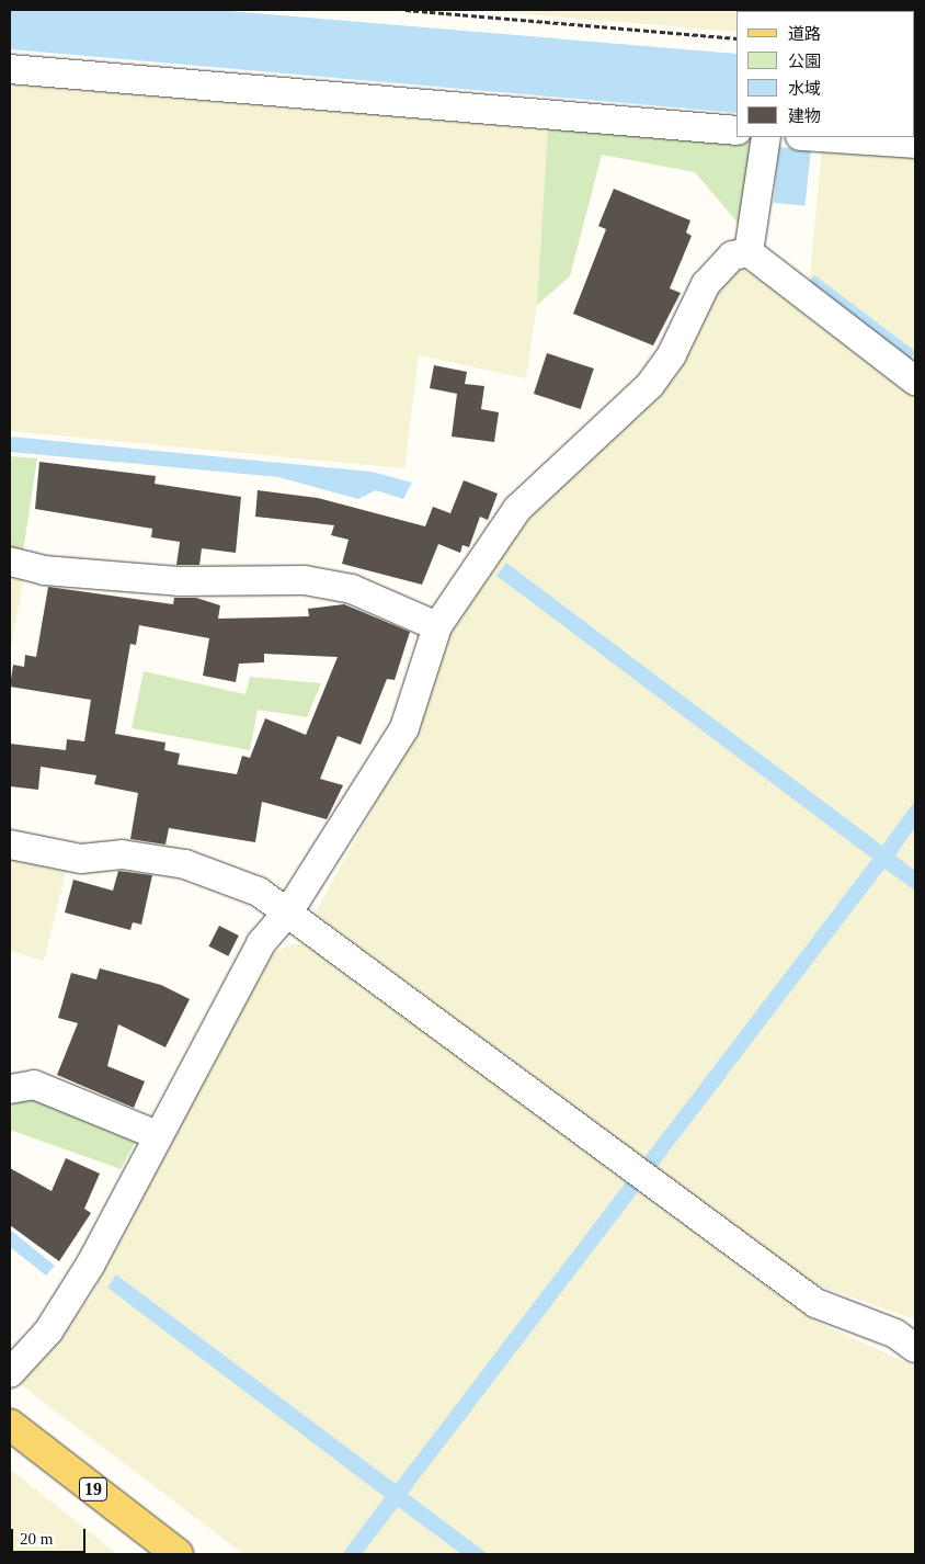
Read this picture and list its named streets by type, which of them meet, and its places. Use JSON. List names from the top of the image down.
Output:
{
  "streets": {
    "main road": ["19"]
  },
  "legend": [
    "道路",
    "公園",
    "水域",
    "建物"
  ],
  "scale_bar": "20 m"
}
